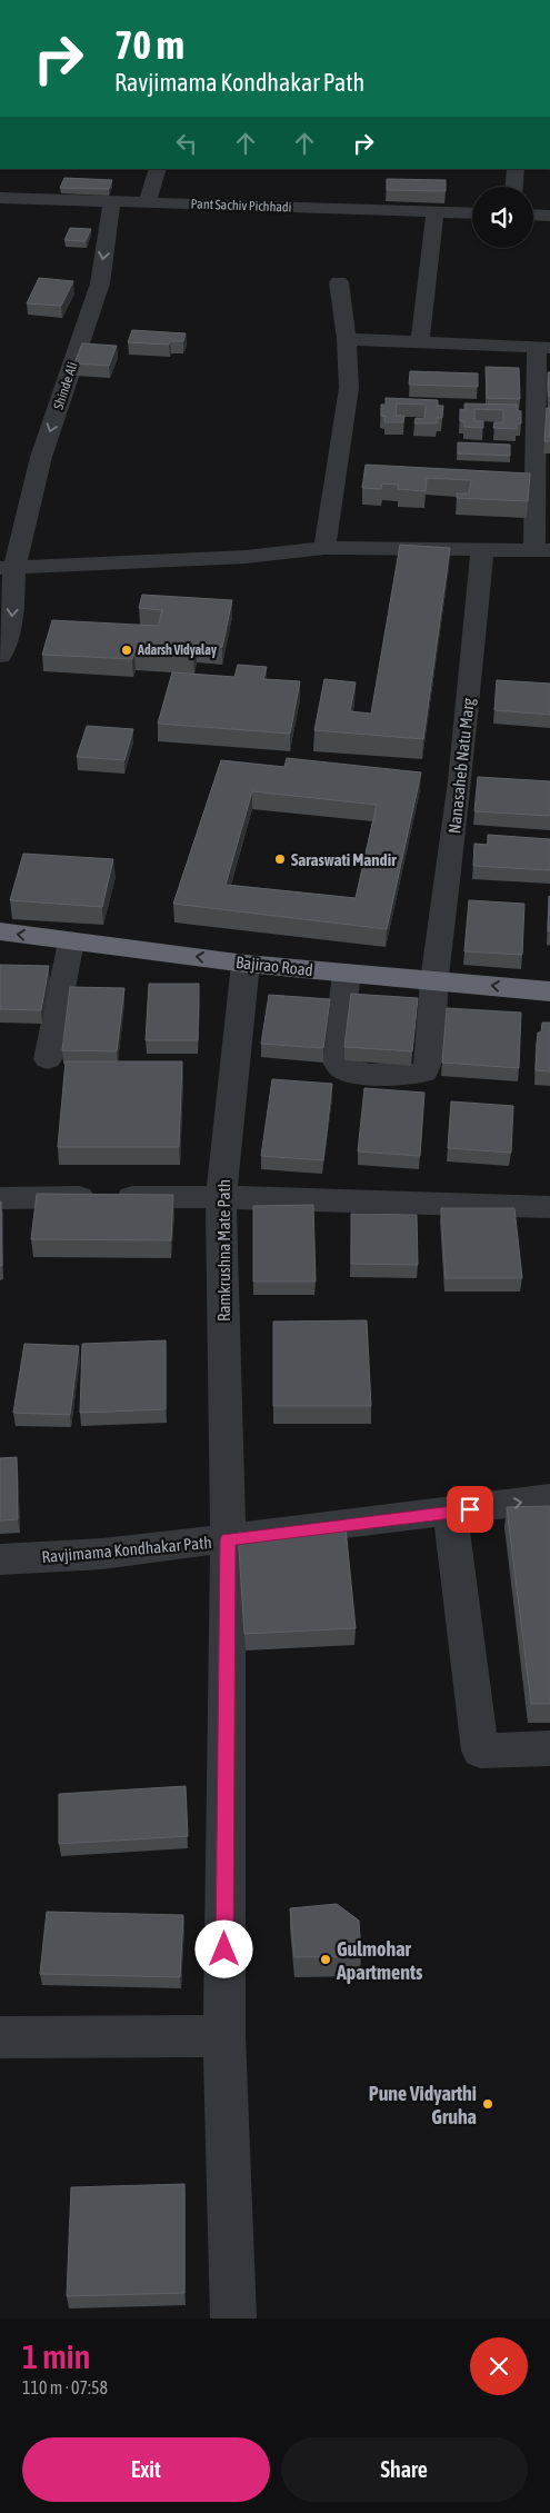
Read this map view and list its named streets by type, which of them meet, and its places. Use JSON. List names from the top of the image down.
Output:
{
  "streets": {
    "highway": ["Bajirao Road"],
    "street": [
      "Pant Sachiv Pichhadi",
      "Shinde Ali",
      "Nanasaheb Natu Marg",
      "Ramkrushna Mate Path",
      "Ravjimama Kondhakar Path"
    ]
  },
  "crossings": [
    ["Pant Sachiv Pichhadi", "Shinde Ali"],
    ["Nanasaheb Natu Marg", "Bajirao Road"],
    ["Bajirao Road", "Ramkrushna Mate Path"],
    ["Ramkrushna Mate Path", "Ravjimama Kondhakar Path"]
  ],
  "one_way": ["Shinde Ali", "Bajirao Road"],
  "places": [
    "Adarsh Vidyalay",
    "Saraswati Mandir",
    "Gulmohar Apartments",
    "Pune Vidyarthi Gruha"
  ],
  "page": {
    "turn": ["70 m", "Ravjimama Kondhakar Path"],
    "heading": ["1 min", "110 m · 07:58"],
    "buttons": ["Exit", "Share"]
  }
}
